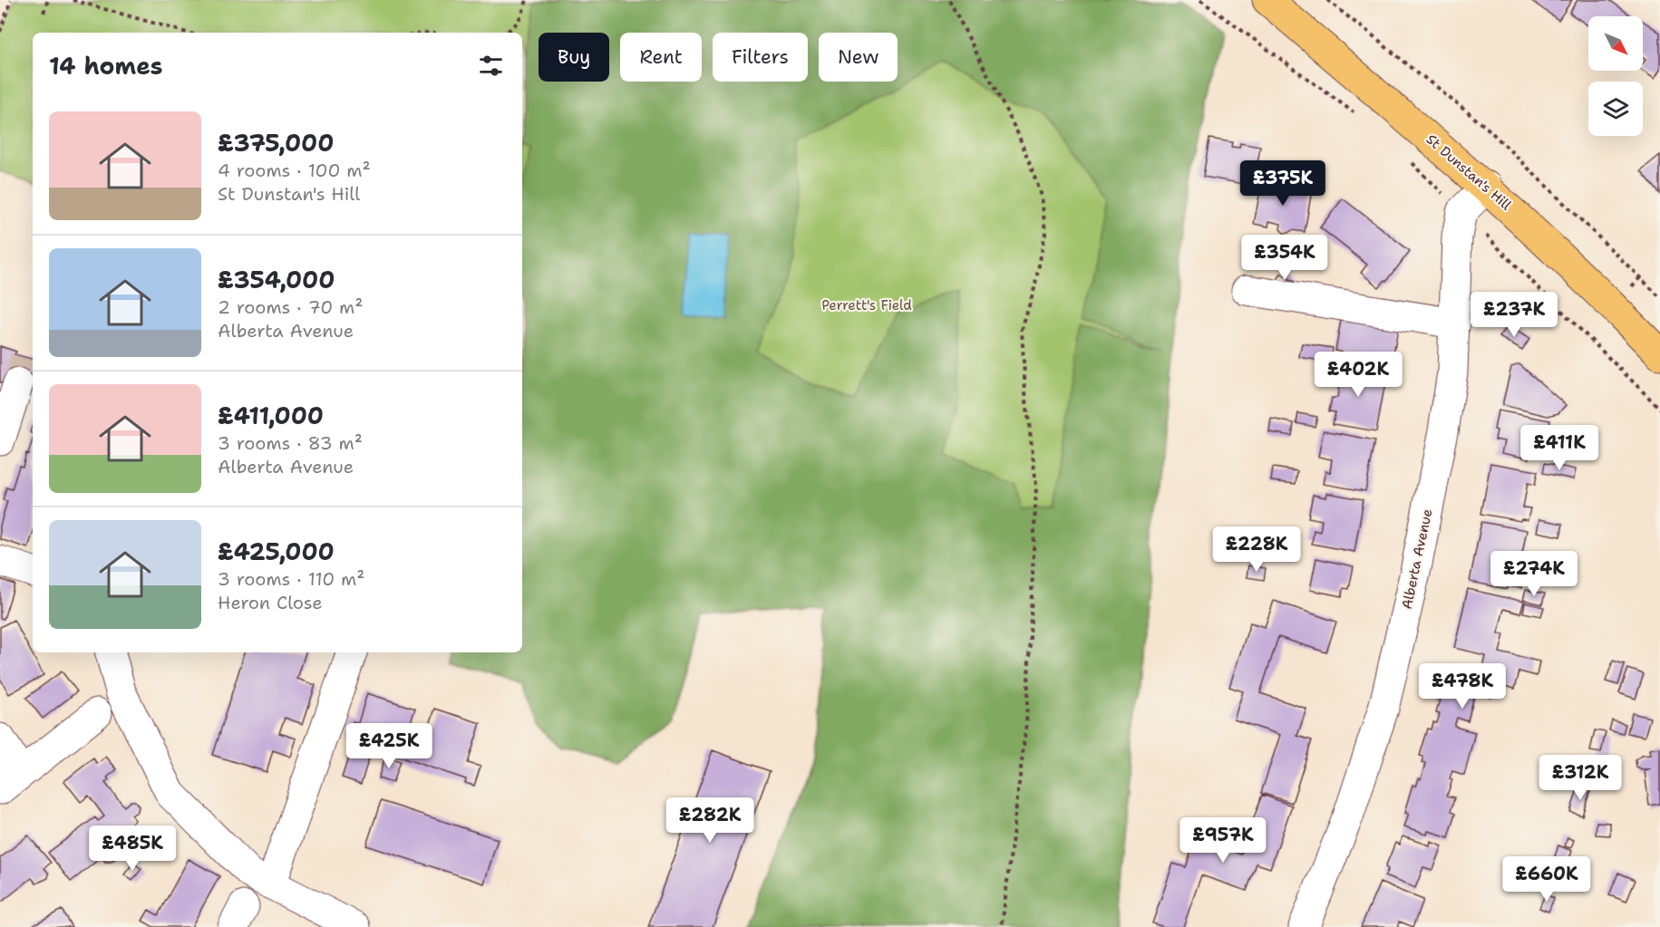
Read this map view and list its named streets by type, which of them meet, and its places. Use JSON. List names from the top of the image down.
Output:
{
  "streets": {
    "highway": ["St Dunstan's Hill"],
    "street": ["Alberta Avenue"]
  },
  "crossings": [
    ["St Dunstan's Hill", "Alberta Avenue"]
  ],
  "parks": ["Perrett's Field"],
  "north": "bottom right",
  "page": {
    "chip": [
      "Buy",
      "Rent",
      "Filters",
      "New"
    ],
    "heading": "14 homes",
    "list": [
      {
        "name": "£375,000",
        "note": "4 rooms · 100 m² · St Dunstan's Hill"
      },
      {
        "name": "£354,000",
        "note": "2 rooms · 70 m² · Alberta Avenue"
      },
      {
        "name": "£411,000",
        "note": "3 rooms · 83 m² · Alberta Avenue"
      },
      {
        "name": "£425,000",
        "note": "3 rooms · 110 m² · Heron Close"
      }
    ],
    "price": [
      "£375K",
      "£354K",
      "£237K",
      "£402K",
      "£411K",
      "£228K",
      "£274K",
      "£478K",
      "£425K",
      "£312K",
      "£282K",
      "£957K",
      "£485K",
      "£660K"
    ]
  }
}
